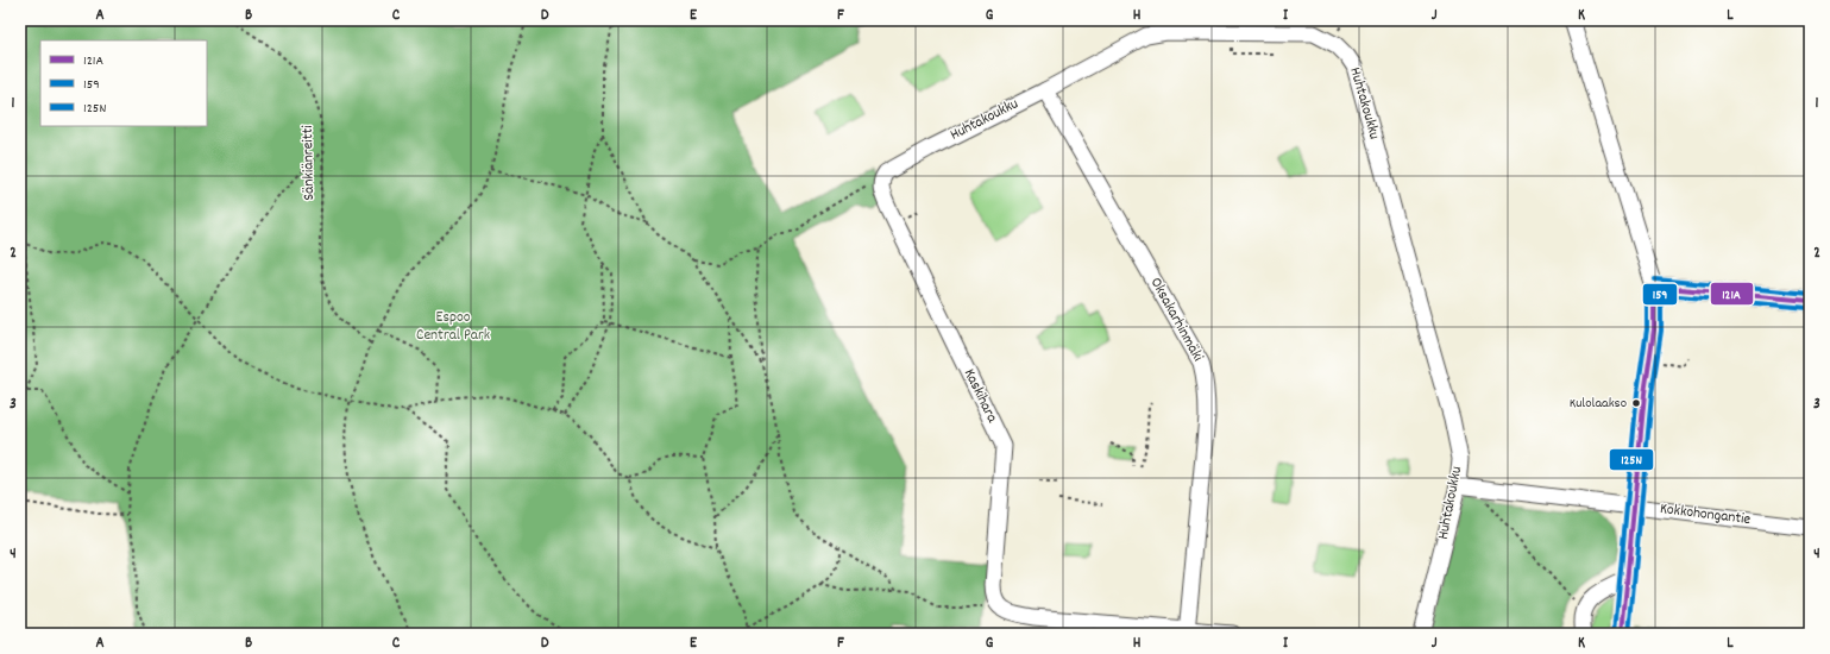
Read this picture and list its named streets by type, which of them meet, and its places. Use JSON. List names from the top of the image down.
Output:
{
  "streets": {
    "street": [
      "Huhtakoukku",
      "Oksakarhinmäki",
      "Kaskihara",
      "Kokkohongantie"
    ],
    "path": ["Sänkiänreitti"]
  },
  "crossings": [
    ["Huhtakoukku", "Oksakarhinmäki"],
    ["Huhtakoukku", "Kaskihara"],
    ["Huhtakoukku", "Kokkohongantie"]
  ],
  "parks": ["Espoo Central Park"],
  "places": ["Kulolaakso"],
  "lines": ["transit line 125N", "transit line 121A", "transit line 159"],
  "legend": ["121A", "159", "125N"],
  "grid": {
    "columns": [
      "A",
      "B",
      "C",
      "D",
      "E",
      "F",
      "G",
      "H",
      "I",
      "J",
      "K",
      "L"
    ],
    "rows": [
      "1",
      "2",
      "3",
      "4"
    ]
  }
}
